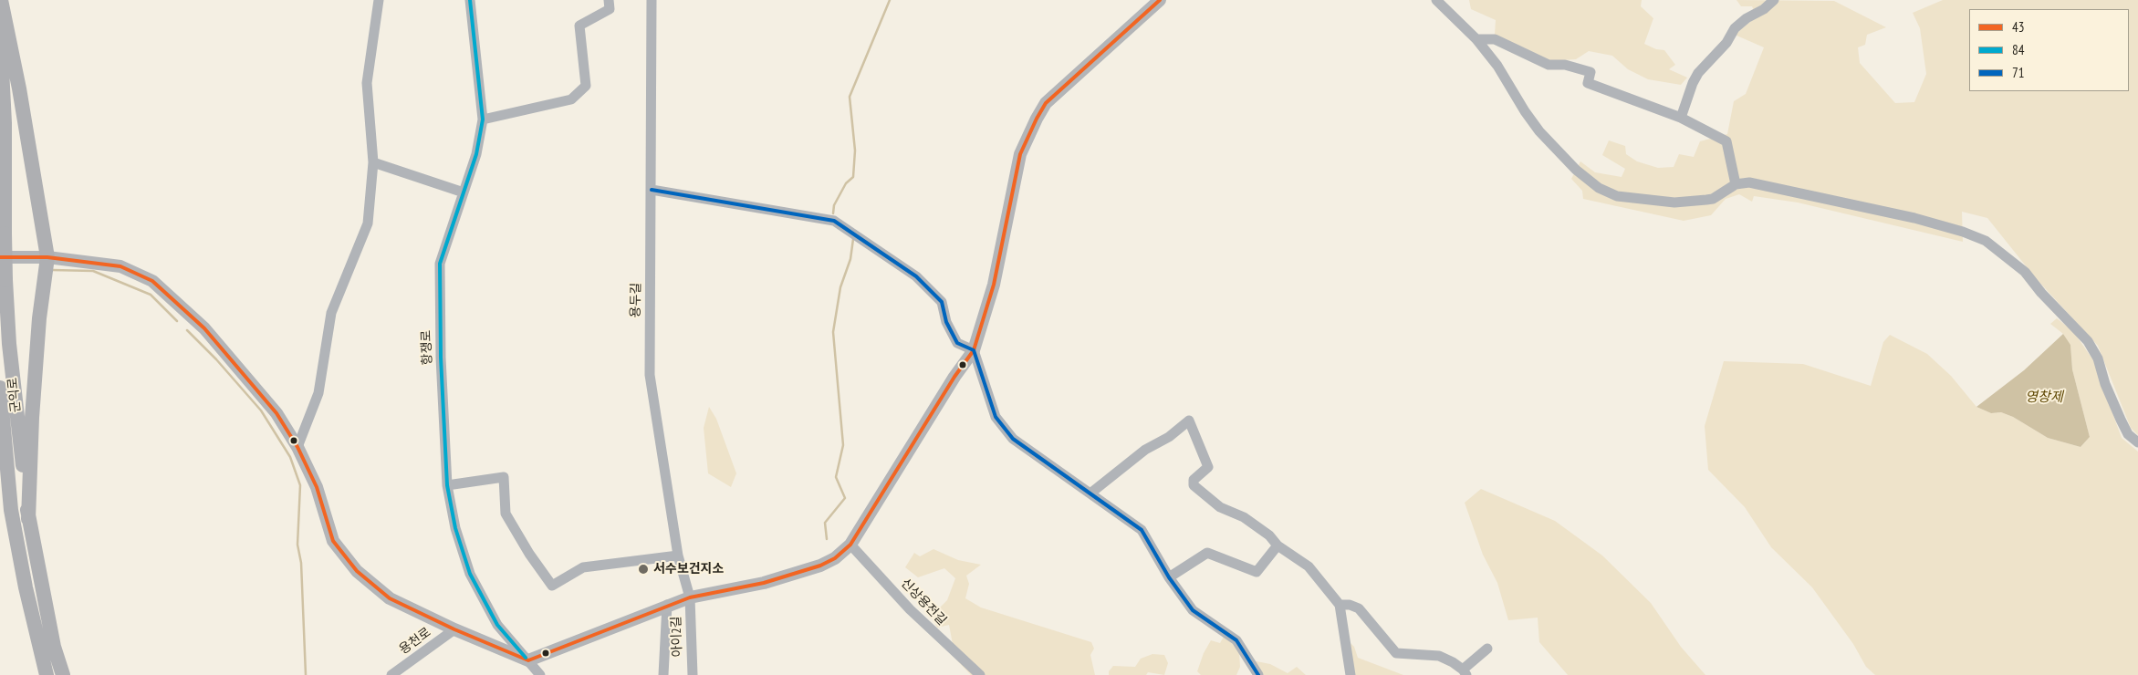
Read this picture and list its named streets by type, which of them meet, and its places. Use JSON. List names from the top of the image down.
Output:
{
  "streets": {
    "highway": ["군익로"],
    "street": [
      "용두길",
      "항쟁로",
      "신상용전길",
      "아이2길",
      "용천로"
    ]
  },
  "crossings": [
    ["용두길", "아이2길"]
  ],
  "water": ["영창제"],
  "places": ["서수보건지소"],
  "lines": ["transit line 43", "transit line 84", "transit line 71"],
  "legend": ["43", "84", "71"]
}
